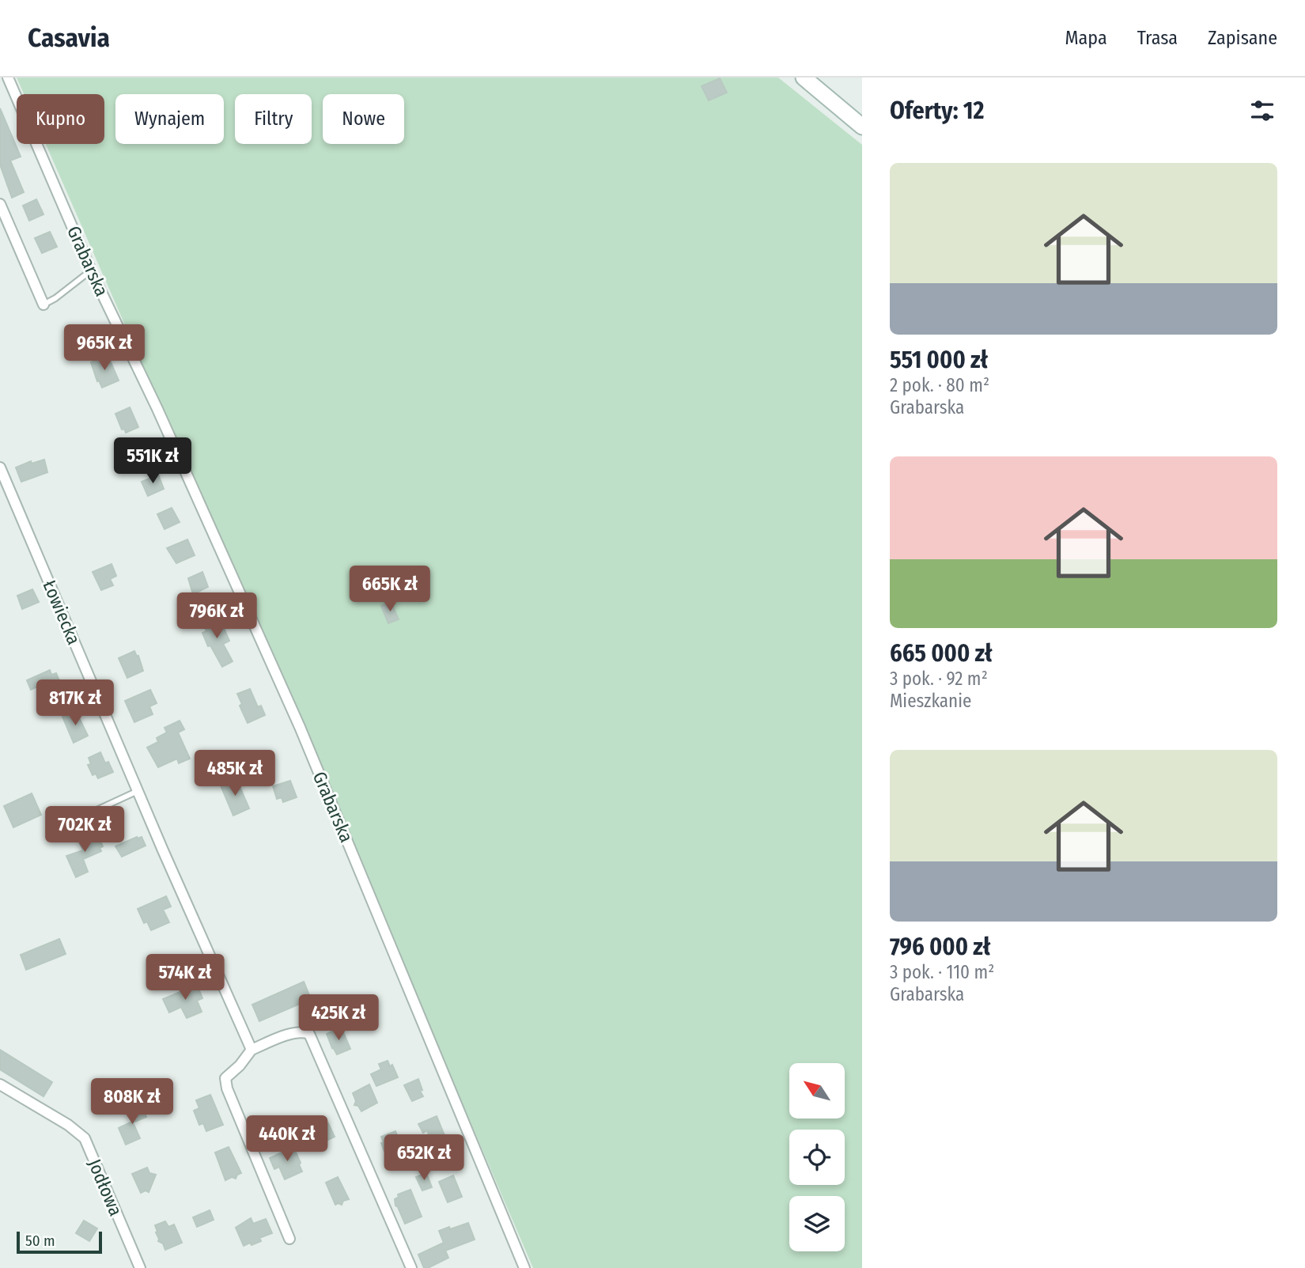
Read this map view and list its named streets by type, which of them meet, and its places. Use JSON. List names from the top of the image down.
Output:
{
  "streets": {
    "street": ["Grabarska", "Łowiecka", "Jodłowa"]
  },
  "scale_bar": "50 m",
  "north": "top left",
  "page": {
    "header": "Casavia",
    "nav": ["Mapa", "Trasa", "Zapisane"],
    "heading": "Oferty: 12",
    "chip": [
      "Kupno",
      "Wynajem",
      "Filtry",
      "Nowe"
    ],
    "list": [
      {
        "name": "551 000 zł",
        "note": "2 pok. · 80 m² · Grabarska"
      },
      {
        "name": "665 000 zł",
        "note": "3 pok. · 92 m² · Mieszkanie"
      },
      {
        "name": "796 000 zł",
        "note": "3 pok. · 110 m² · Grabarska"
      }
    ],
    "price": [
      "965K zł",
      "551K zł",
      "665K zł",
      "796K zł",
      "817K zł",
      "485K zł",
      "702K zł",
      "574K zł",
      "425K zł",
      "808K zł",
      "440K zł",
      "652K zł"
    ],
    "scale": "50 m"
  }
}
